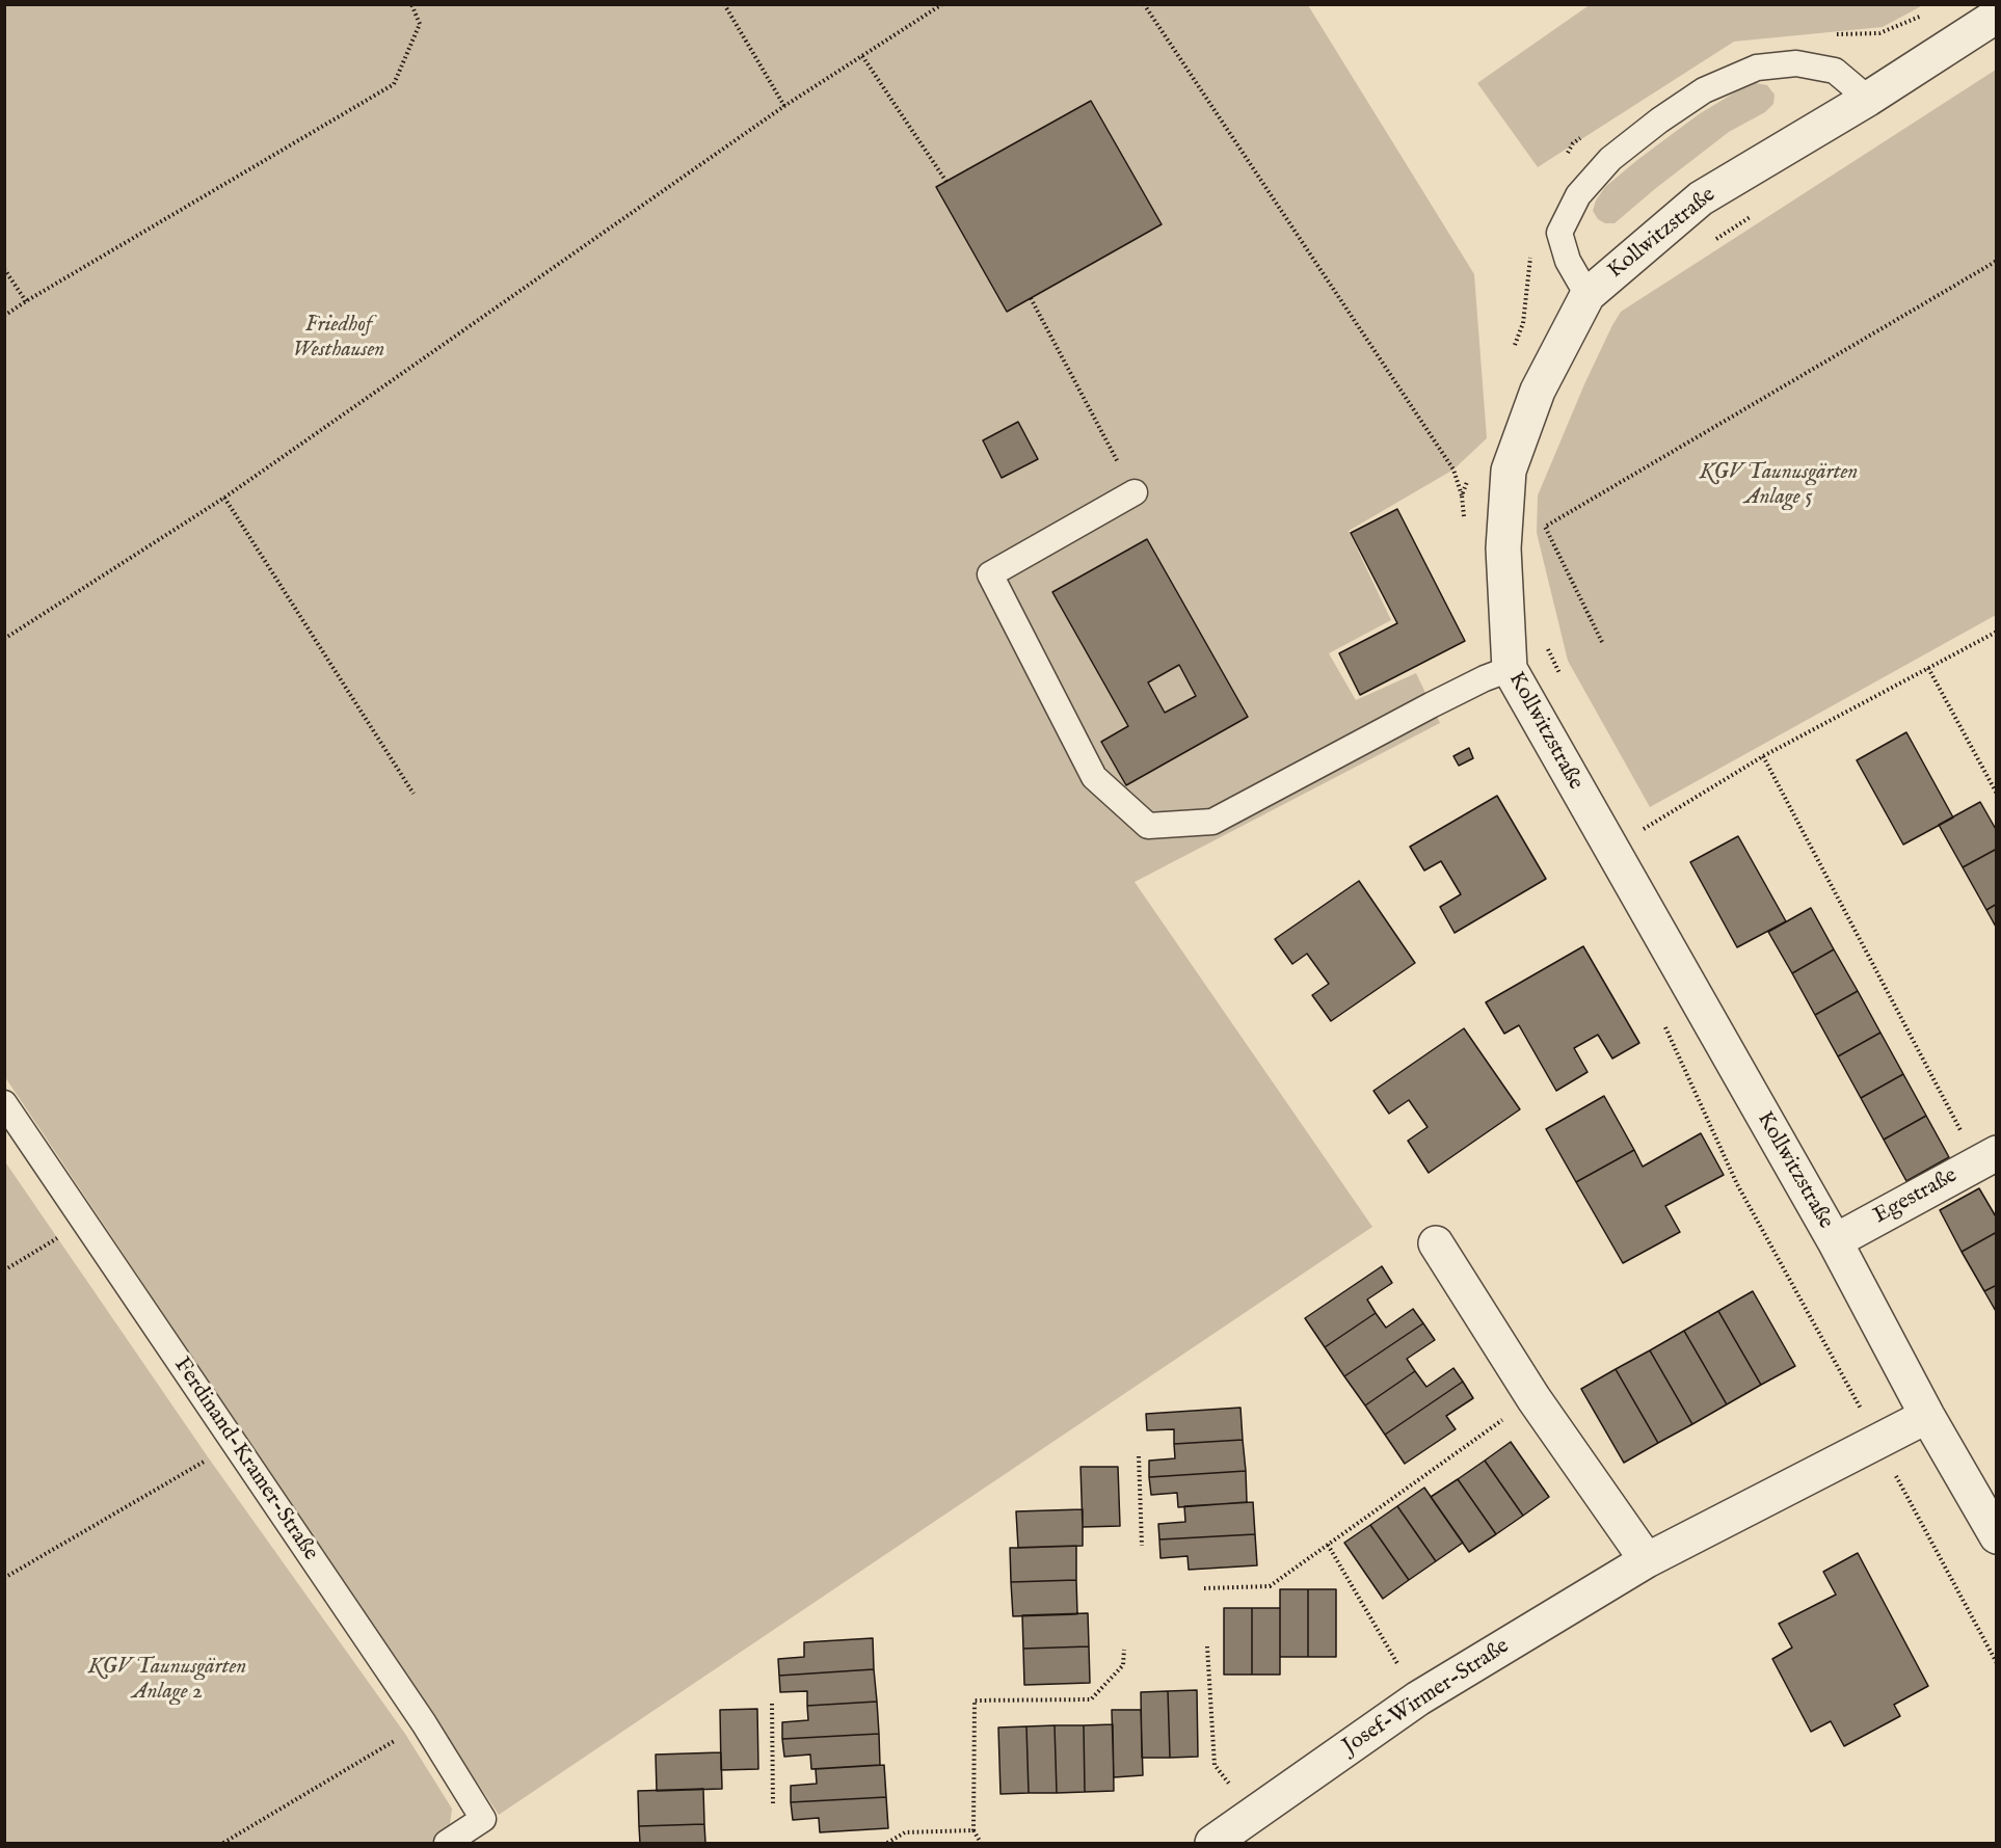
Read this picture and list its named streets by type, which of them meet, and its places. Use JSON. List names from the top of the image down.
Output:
{
  "streets": {
    "street": ["Kollwitzstraße", "Egestraße", "Josef-Wirmer-Straße"],
    "lane": ["Ferdinand-Kramer-Straße"]
  },
  "crossings": [
    ["Kollwitzstraße", "Egestraße"],
    ["Kollwitzstraße", "Josef-Wirmer-Straße"]
  ],
  "parks": ["Friedhof Westhausen", "KGV Taunusgärten Anlage 5", "KGV Taunusgärten Anlage 2"]
}
